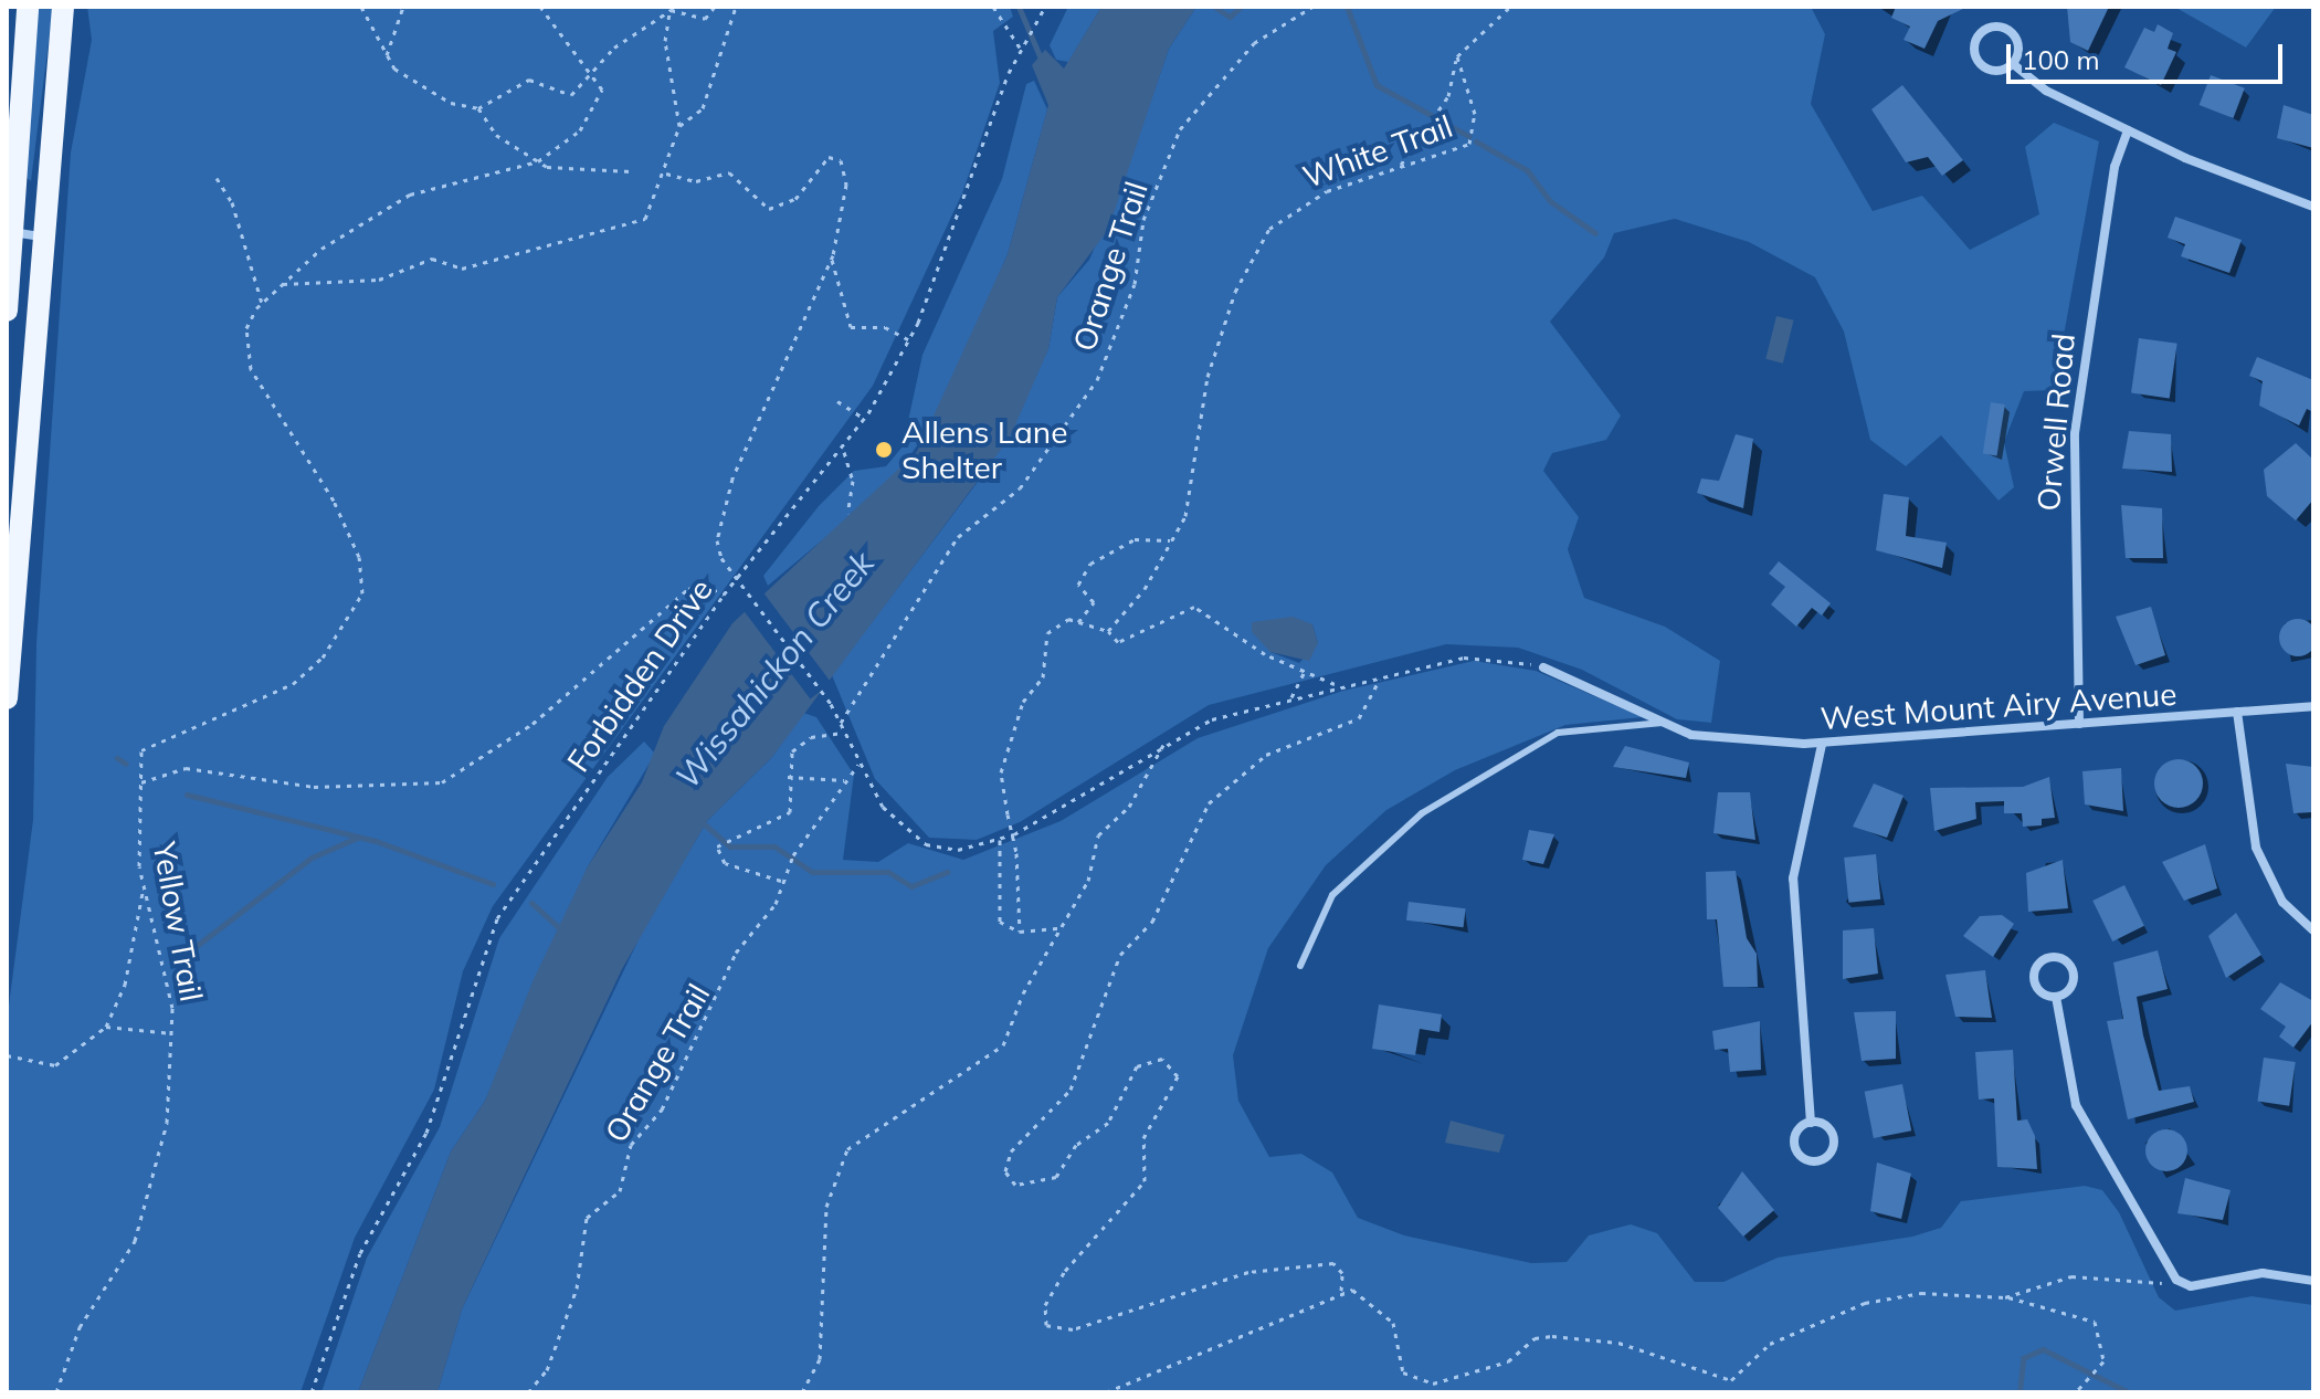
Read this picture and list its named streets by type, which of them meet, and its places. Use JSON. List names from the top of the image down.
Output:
{
  "streets": {
    "street": ["Orwell Road", "West Mount Airy Avenue"],
    "path": [
      "White Trail",
      "Orange Trail",
      "Forbidden Drive",
      "Yellow Trail"
    ]
  },
  "crossings": [
    ["Orwell Road", "West Mount Airy Avenue"]
  ],
  "water": ["Wissahickon Creek"],
  "places": ["Allens Lane Shelter"],
  "scale_bar": "100 m"
}
